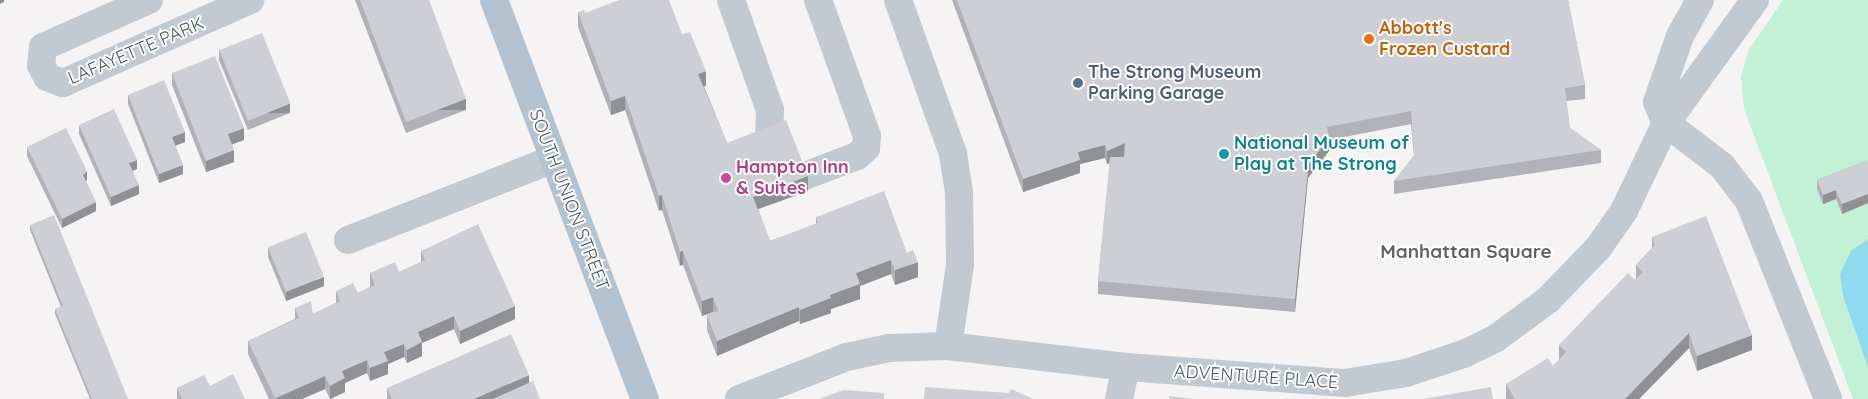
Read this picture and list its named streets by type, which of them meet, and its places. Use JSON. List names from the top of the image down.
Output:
{
  "streets": {
    "main road": ["SOUTH UNION STREET"],
    "street": ["LAFAYETTE PARK", "ADVENTURE PLACE"]
  },
  "districts": ["Manhattan Square"],
  "places": [
    "Abbott's Frozen Custard",
    "The Strong Museum Parking Garage",
    "National Museum of Play at The Strong",
    "Hampton Inn & Suites"
  ]
}
